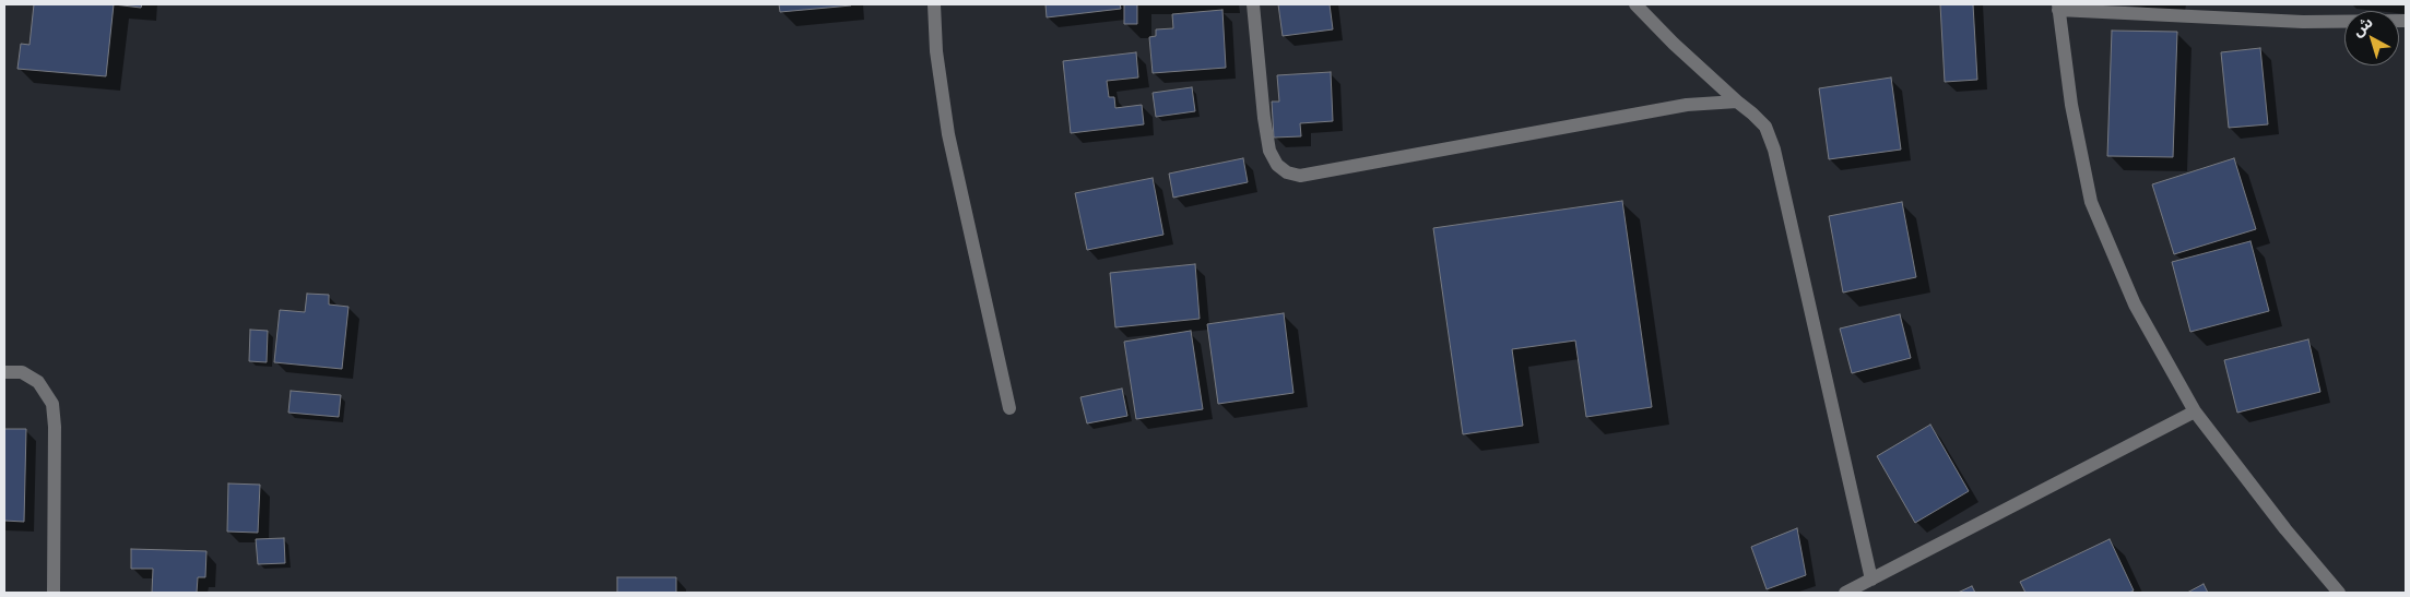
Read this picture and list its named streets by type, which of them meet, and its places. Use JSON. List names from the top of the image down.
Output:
{
  "north": "top left"
}
